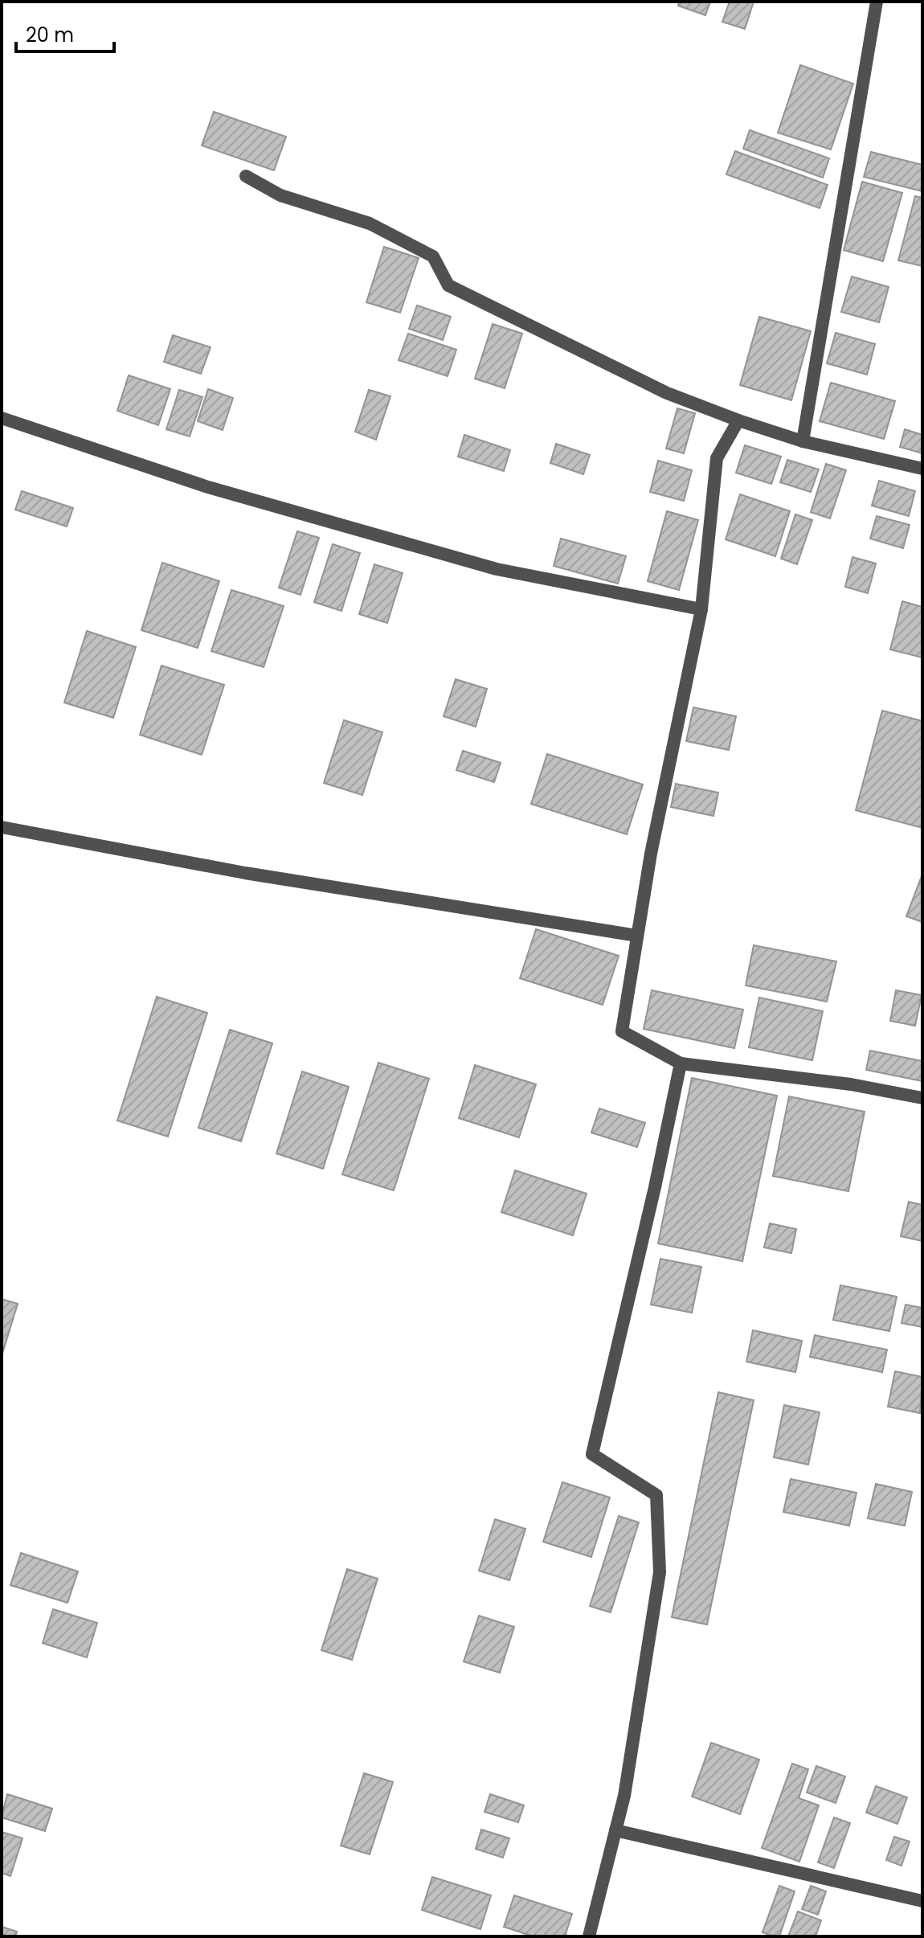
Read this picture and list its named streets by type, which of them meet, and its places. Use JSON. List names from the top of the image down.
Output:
{
  "scale_bar": "20 m"
}
